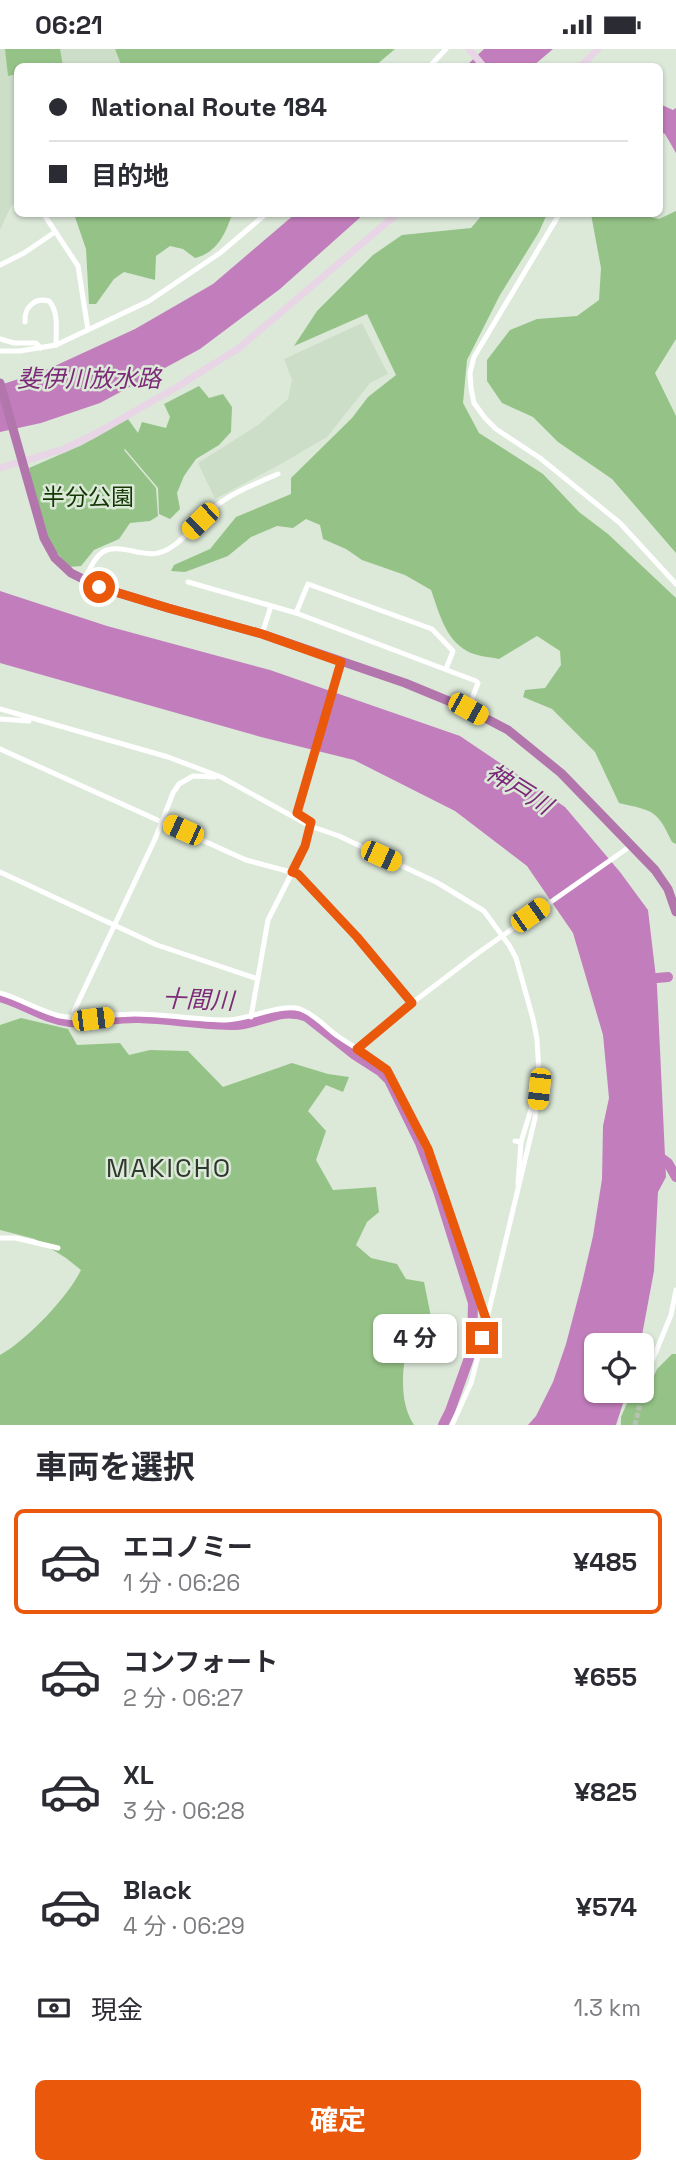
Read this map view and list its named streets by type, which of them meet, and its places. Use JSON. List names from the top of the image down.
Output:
{
  "districts": ["MAKICHO"],
  "water": ["斐伊川放水路", "神戸川", "十間川"],
  "parks": ["半分公園"],
  "page": {
    "status": "06:21",
    "banner": ["National Route 184", "目的地"],
    "bubble": "4 分",
    "heading": "車両を選択",
    "list": [
      {
        "name": "エコノミー",
        "note": "1 分 · 06:26",
        "value": "¥485"
      },
      {
        "name": "コンフォート",
        "note": "2 分 · 06:27",
        "value": "¥655"
      },
      {
        "name": "XL",
        "note": "3 分 · 06:28",
        "value": "¥825"
      },
      {
        "name": "Black",
        "note": "4 分 · 06:29",
        "value": "¥574"
      }
    ],
    "pay": ["現金", "1.3 km"],
    "buttons": "確定"
  }
}
